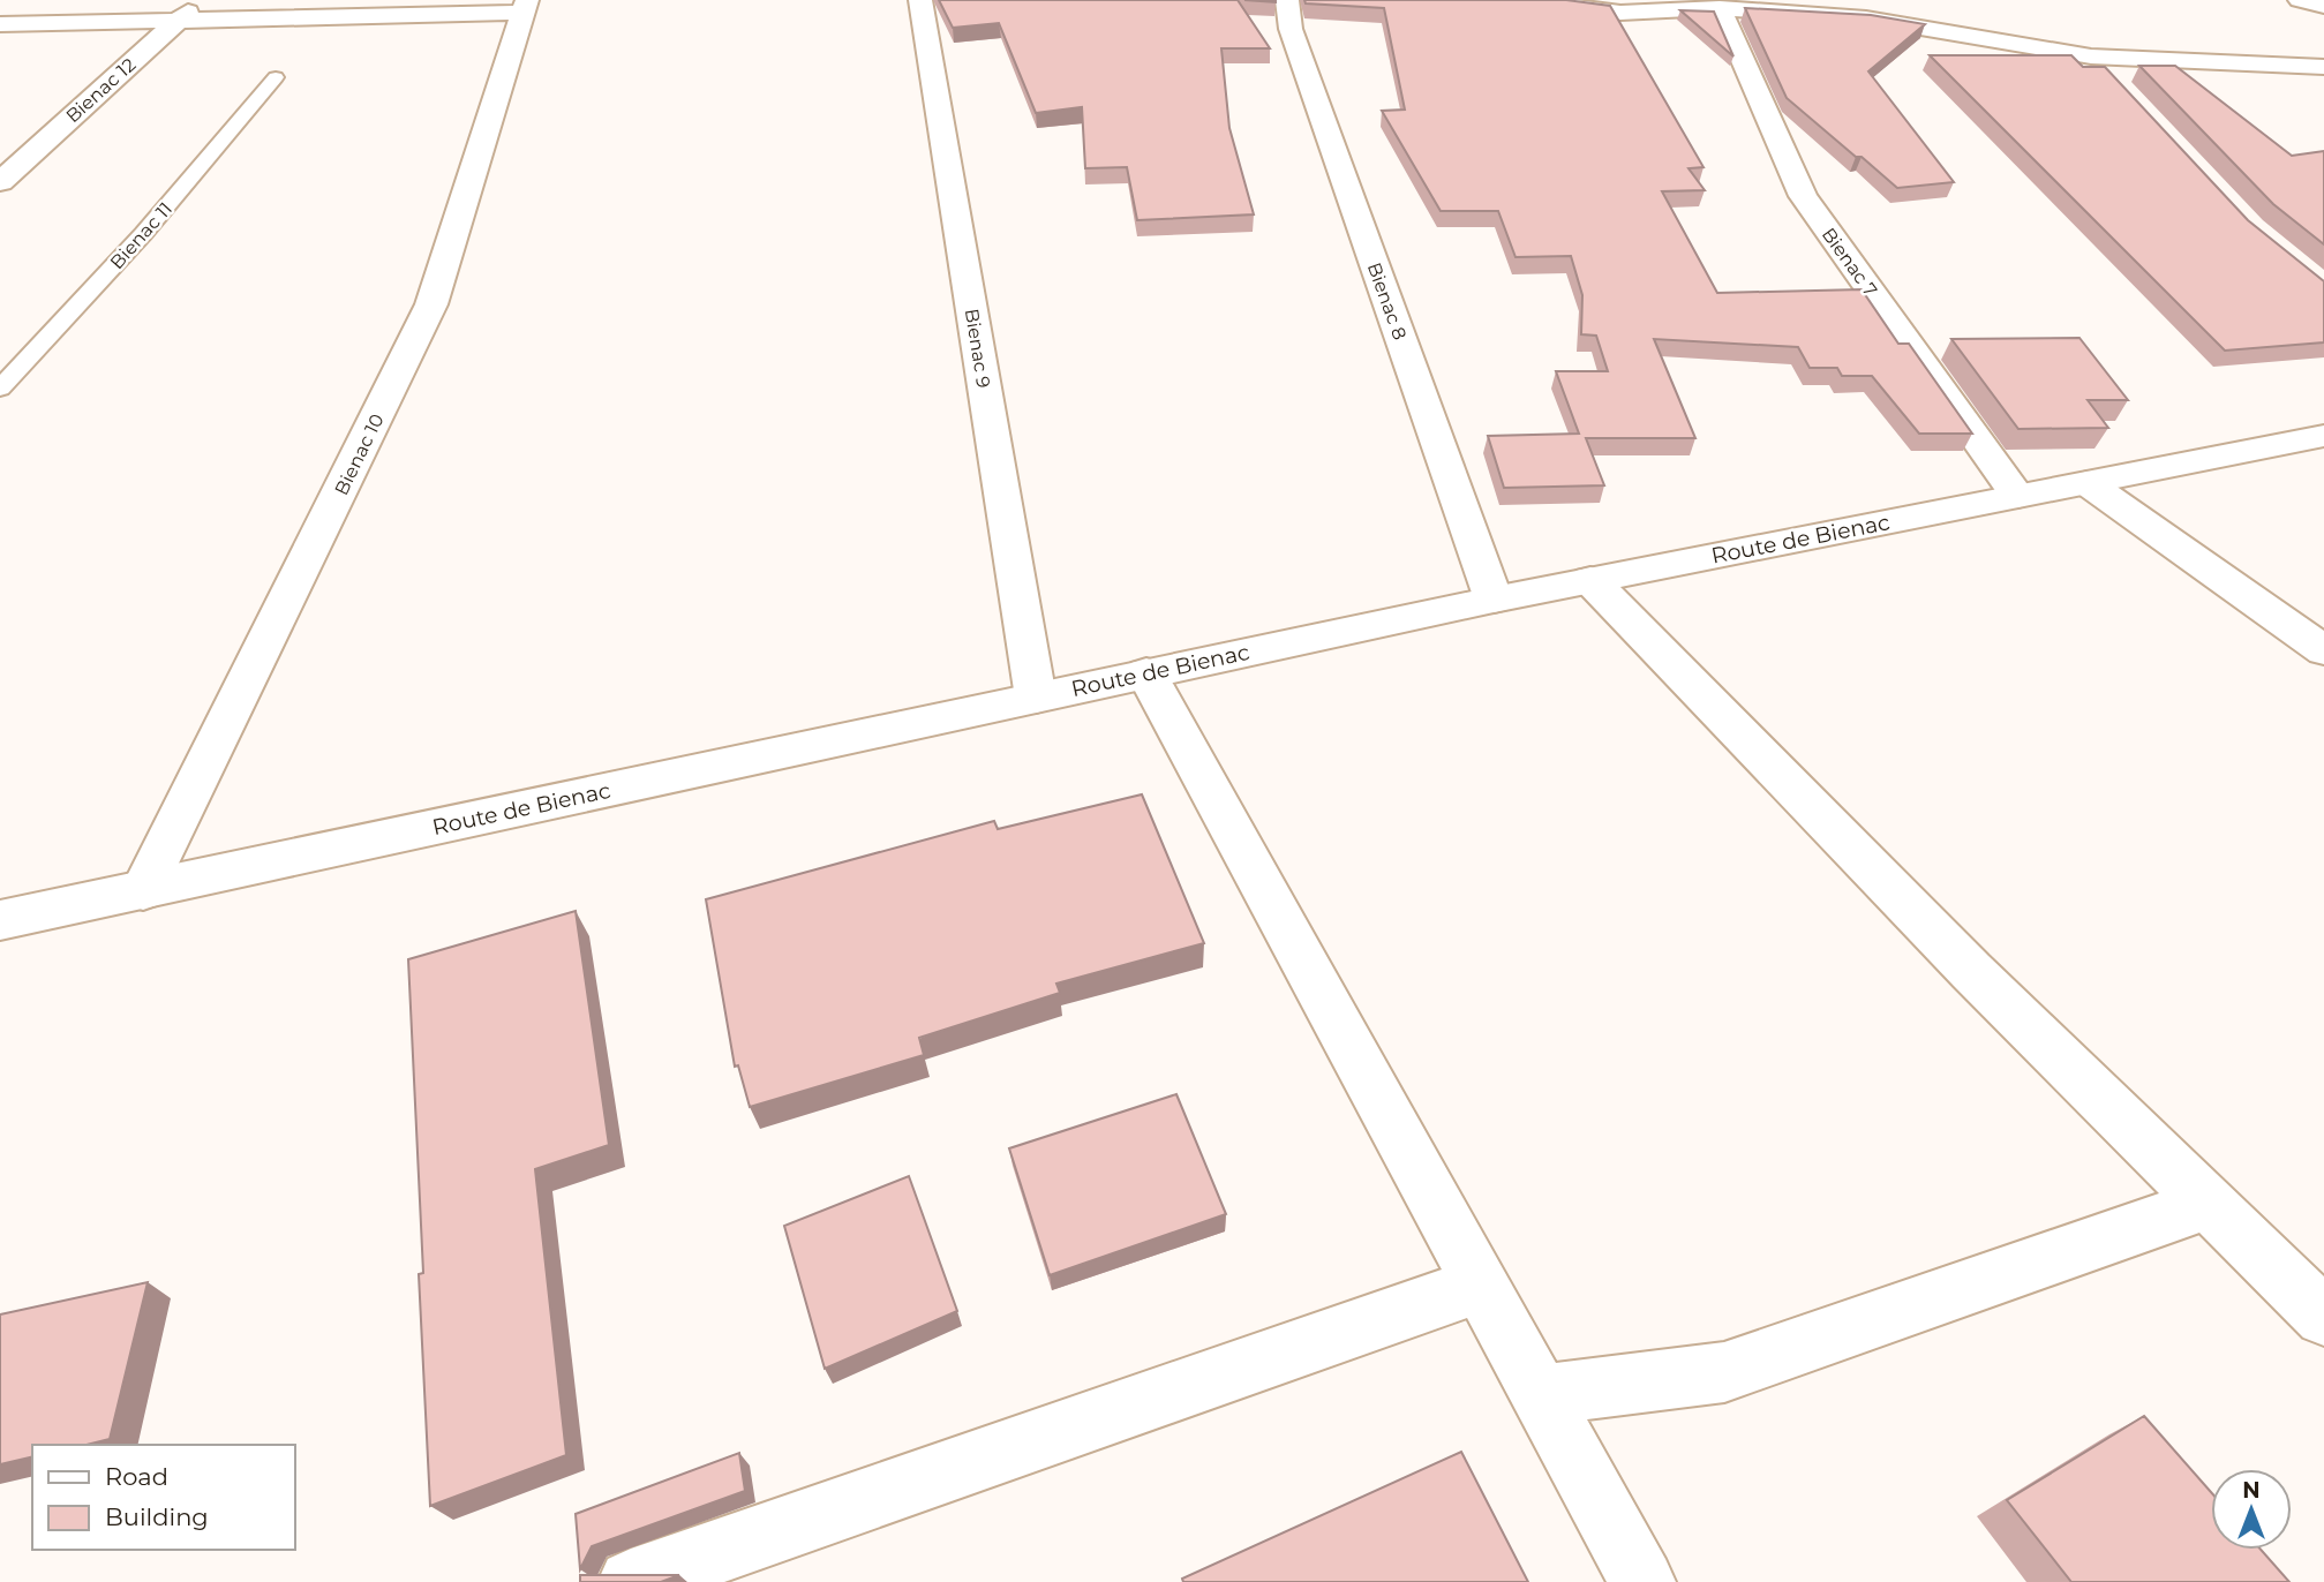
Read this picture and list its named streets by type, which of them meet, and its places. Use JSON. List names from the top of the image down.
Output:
{
  "streets": {
    "street": [
      "Bienac 12",
      "Bienac 7",
      "Bienac 8",
      "Bienac 9",
      "Bienac 10",
      "Route de Bienac"
    ],
    "lane": ["Bienac 11"]
  },
  "crossings": [
    ["Bienac 7", "Route de Bienac"],
    ["Bienac 8", "Route de Bienac"],
    ["Bienac 9", "Route de Bienac"],
    ["Bienac 10", "Route de Bienac"]
  ],
  "legend": ["Road", "Building"],
  "north": "top"
}
